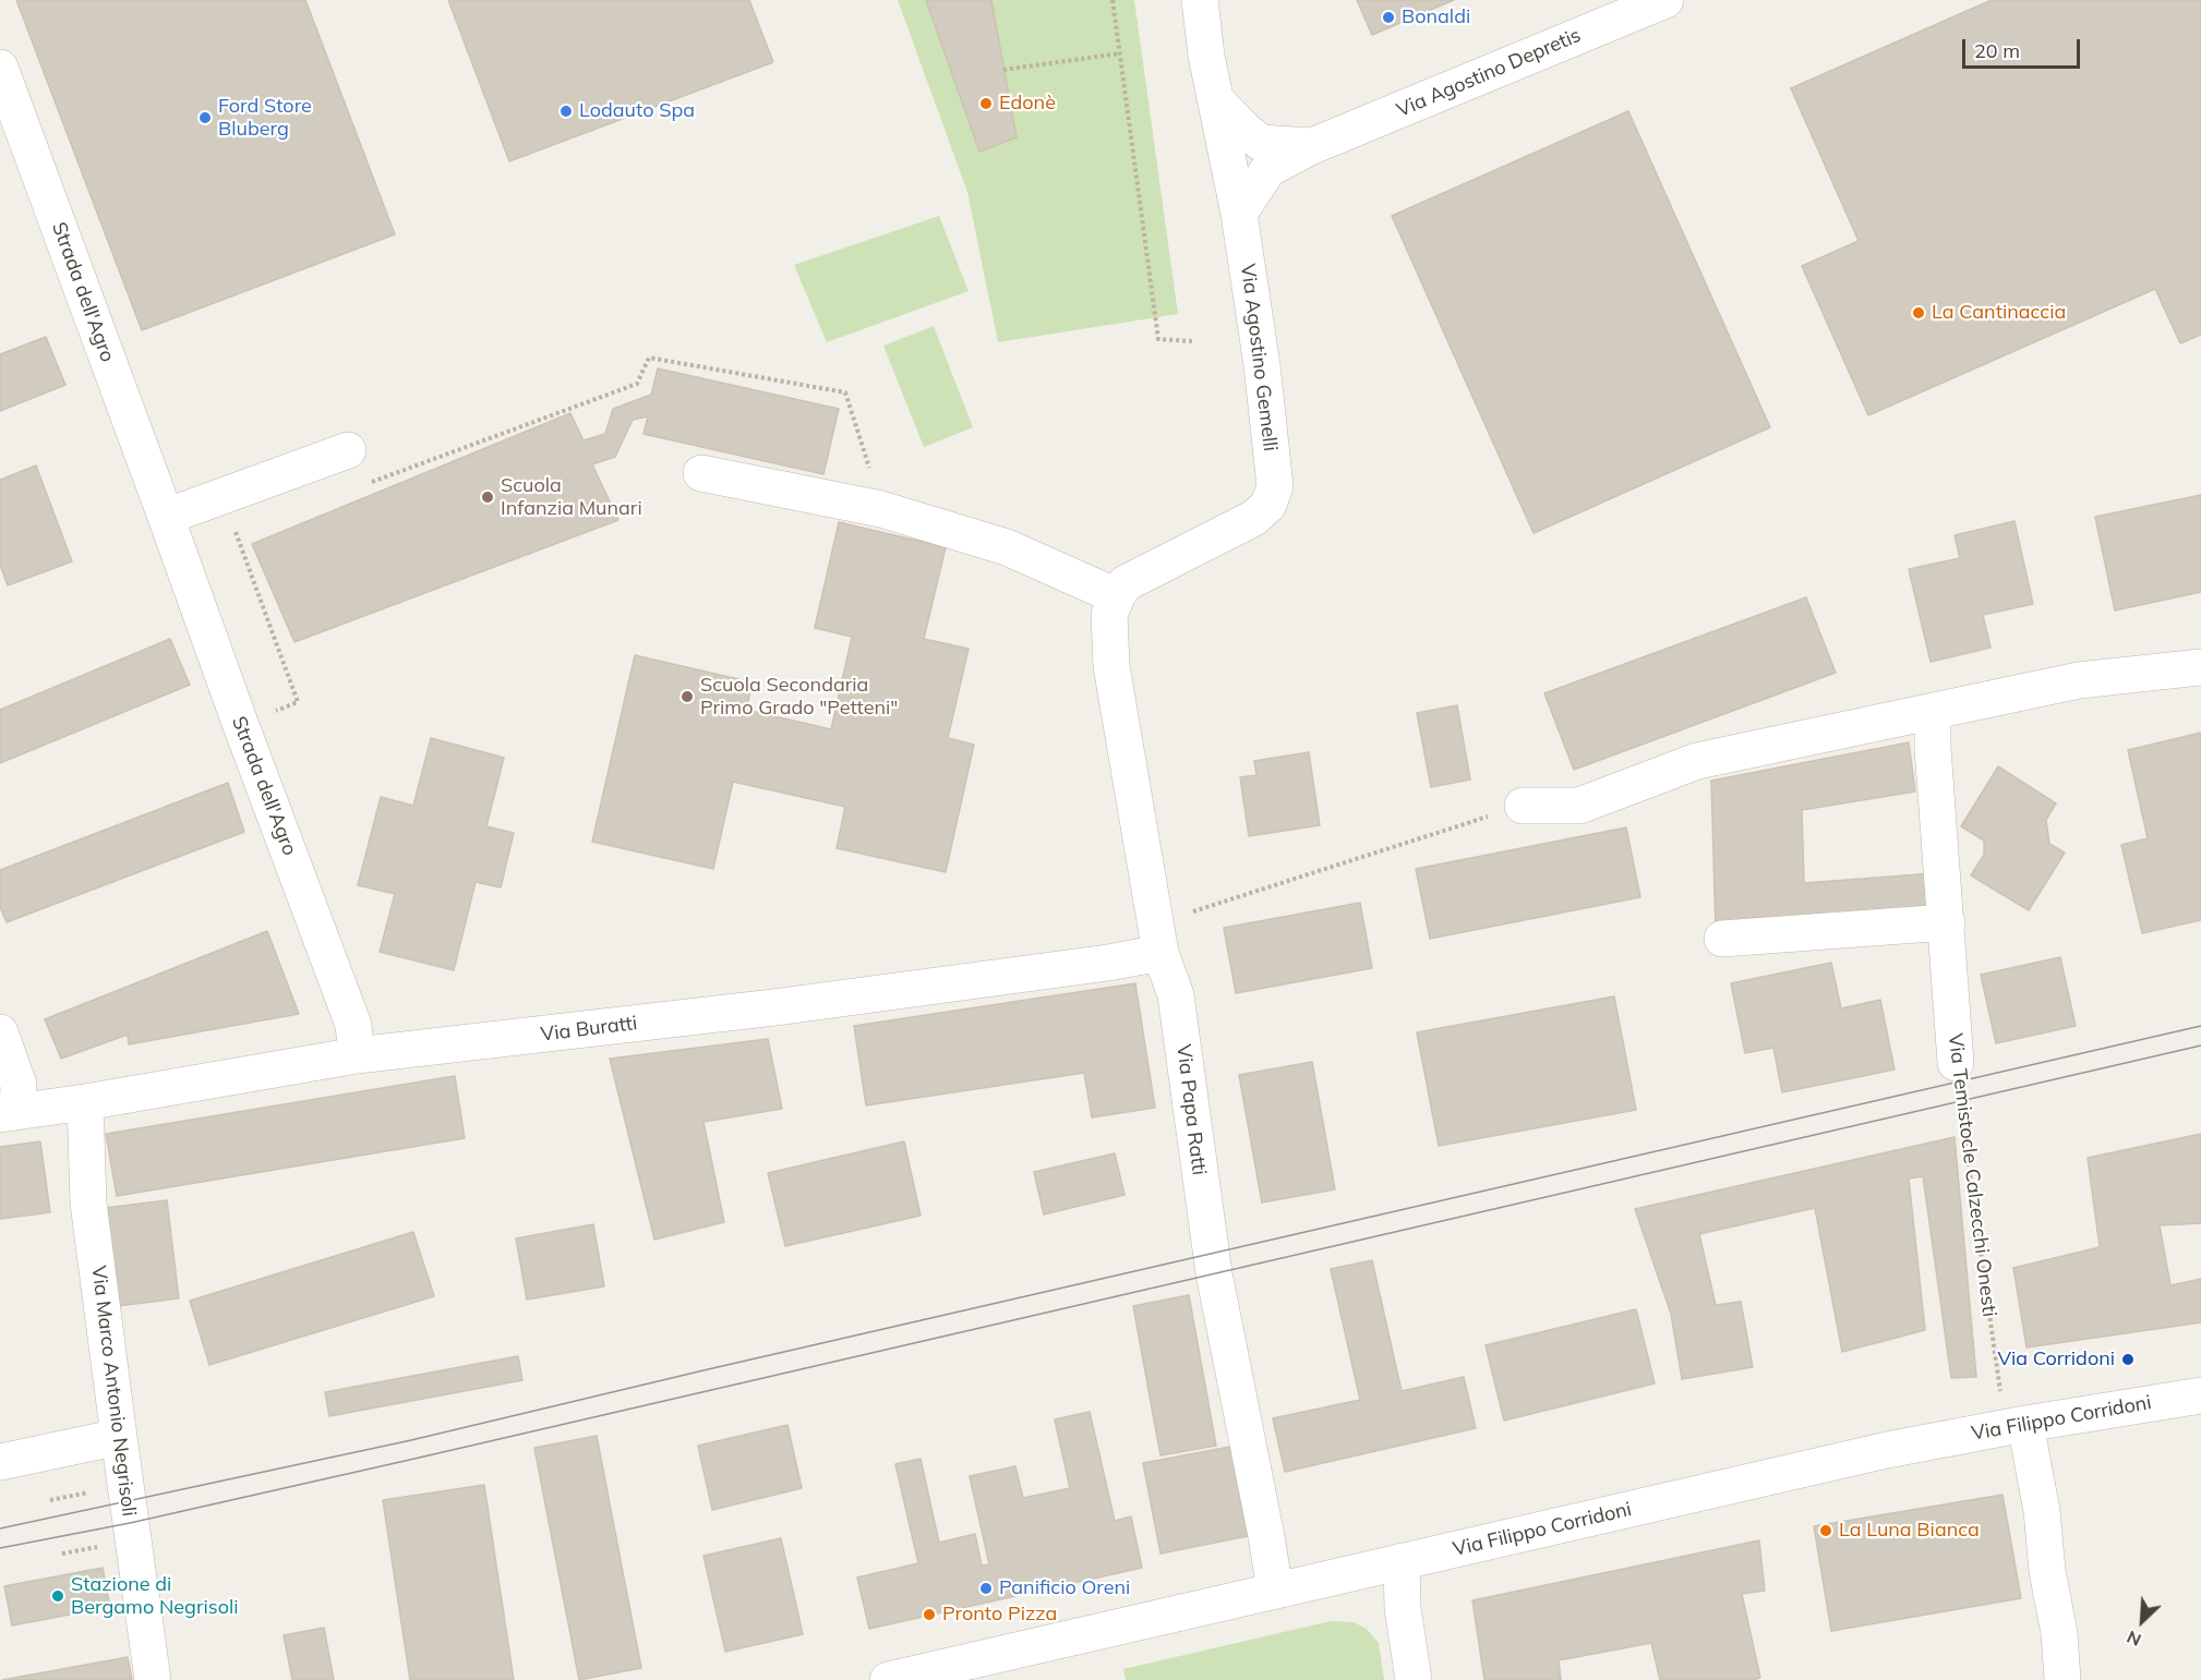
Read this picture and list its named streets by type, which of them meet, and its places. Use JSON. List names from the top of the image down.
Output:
{
  "streets": {
    "street": [
      "Via Agostino Depretis",
      "Strada dell'Agro",
      "Via Agostino Gemelli",
      "Via Buratti",
      "Via Papa Ratti",
      "Via Temistocle Calzecchi Onesti",
      "Via Marco Antonio Negrisoli",
      "Via Filippo Corridoni"
    ]
  },
  "crossings": [
    ["Via Agostino Depretis", "Via Agostino Gemelli"],
    ["Strada dell'Agro", "Via Buratti"],
    ["Via Agostino Gemelli", "Via Papa Ratti"],
    ["Via Buratti", "Via Papa Ratti"],
    ["Via Buratti", "Via Marco Antonio Negrisoli"],
    ["Via Papa Ratti", "Via Filippo Corridoni"],
    ["Via Temistocle Calzecchi Onesti", "Via Filippo Corridoni"]
  ],
  "places": [
    "Bonaldi",
    "Edonè",
    "Lodauto Spa",
    "Ford Store Bluberg",
    "La Cantinaccia",
    "Scuola Infanzia Munari",
    "Scuola Secondaria Primo Grado \"Petteni\"",
    "Via Corridoni",
    "La Luna Bianca",
    "Panificio Oreni",
    "Stazione di Bergamo Negrisoli",
    "Pronto Pizza"
  ],
  "scale_bar": "20 m",
  "north": "bottom left"
}
